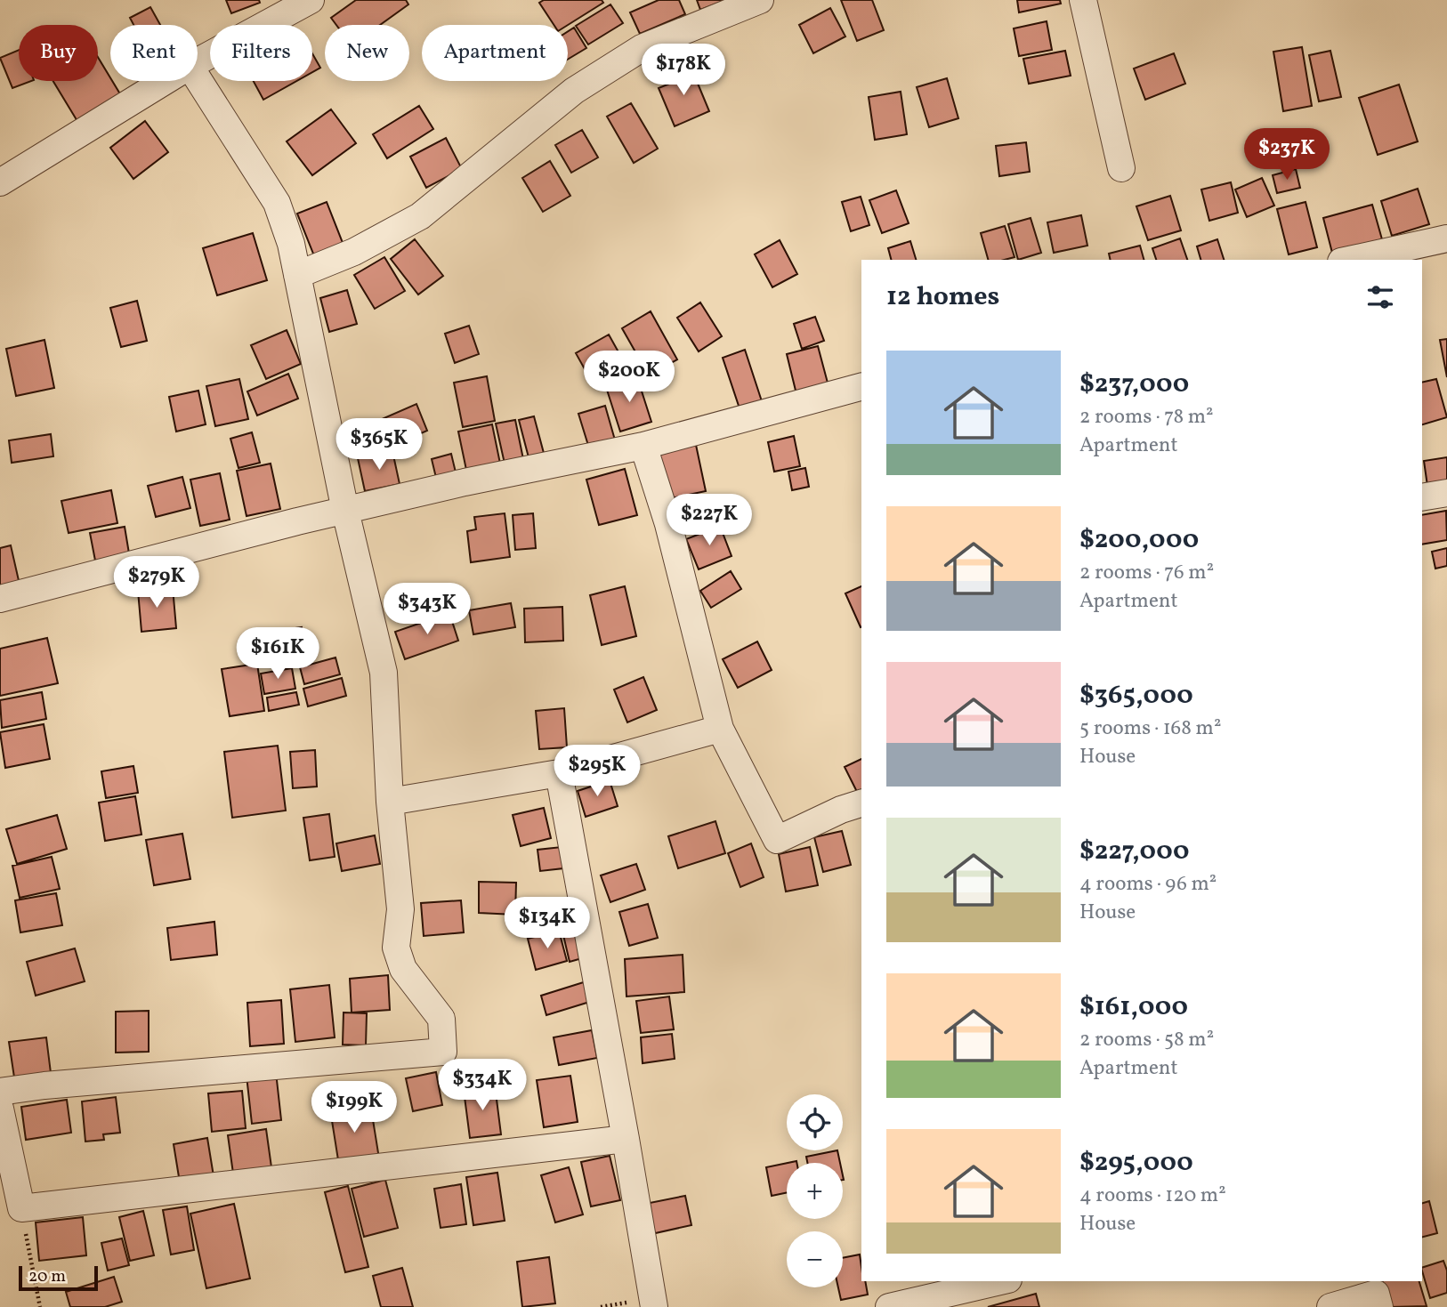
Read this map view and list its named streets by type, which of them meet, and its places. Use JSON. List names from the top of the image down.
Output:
{
  "scale_bar": "20 m",
  "page": {
    "chip": [
      "Buy",
      "Rent",
      "Filters",
      "New",
      "Apartment"
    ],
    "price": [
      "$178K",
      "$237K",
      "$200K",
      "$365K",
      "$227K",
      "$279K",
      "$343K",
      "$161K",
      "$295K",
      "$134K",
      "$334K",
      "$199K"
    ],
    "heading": "12 homes",
    "list": [
      {
        "name": "$237,000",
        "note": "2 rooms · 78 m² · Apartment"
      },
      {
        "name": "$200,000",
        "note": "2 rooms · 76 m² · Apartment"
      },
      {
        "name": "$365,000",
        "note": "5 rooms · 168 m² · House"
      },
      {
        "name": "$227,000",
        "note": "4 rooms · 96 m² · House"
      },
      {
        "name": "$161,000",
        "note": "2 rooms · 58 m² · Apartment"
      },
      {
        "name": "$295,000",
        "note": "4 rooms · 120 m² · House"
      }
    ],
    "map_buttons": ["+", "−"],
    "scale": "20 m"
  }
}
